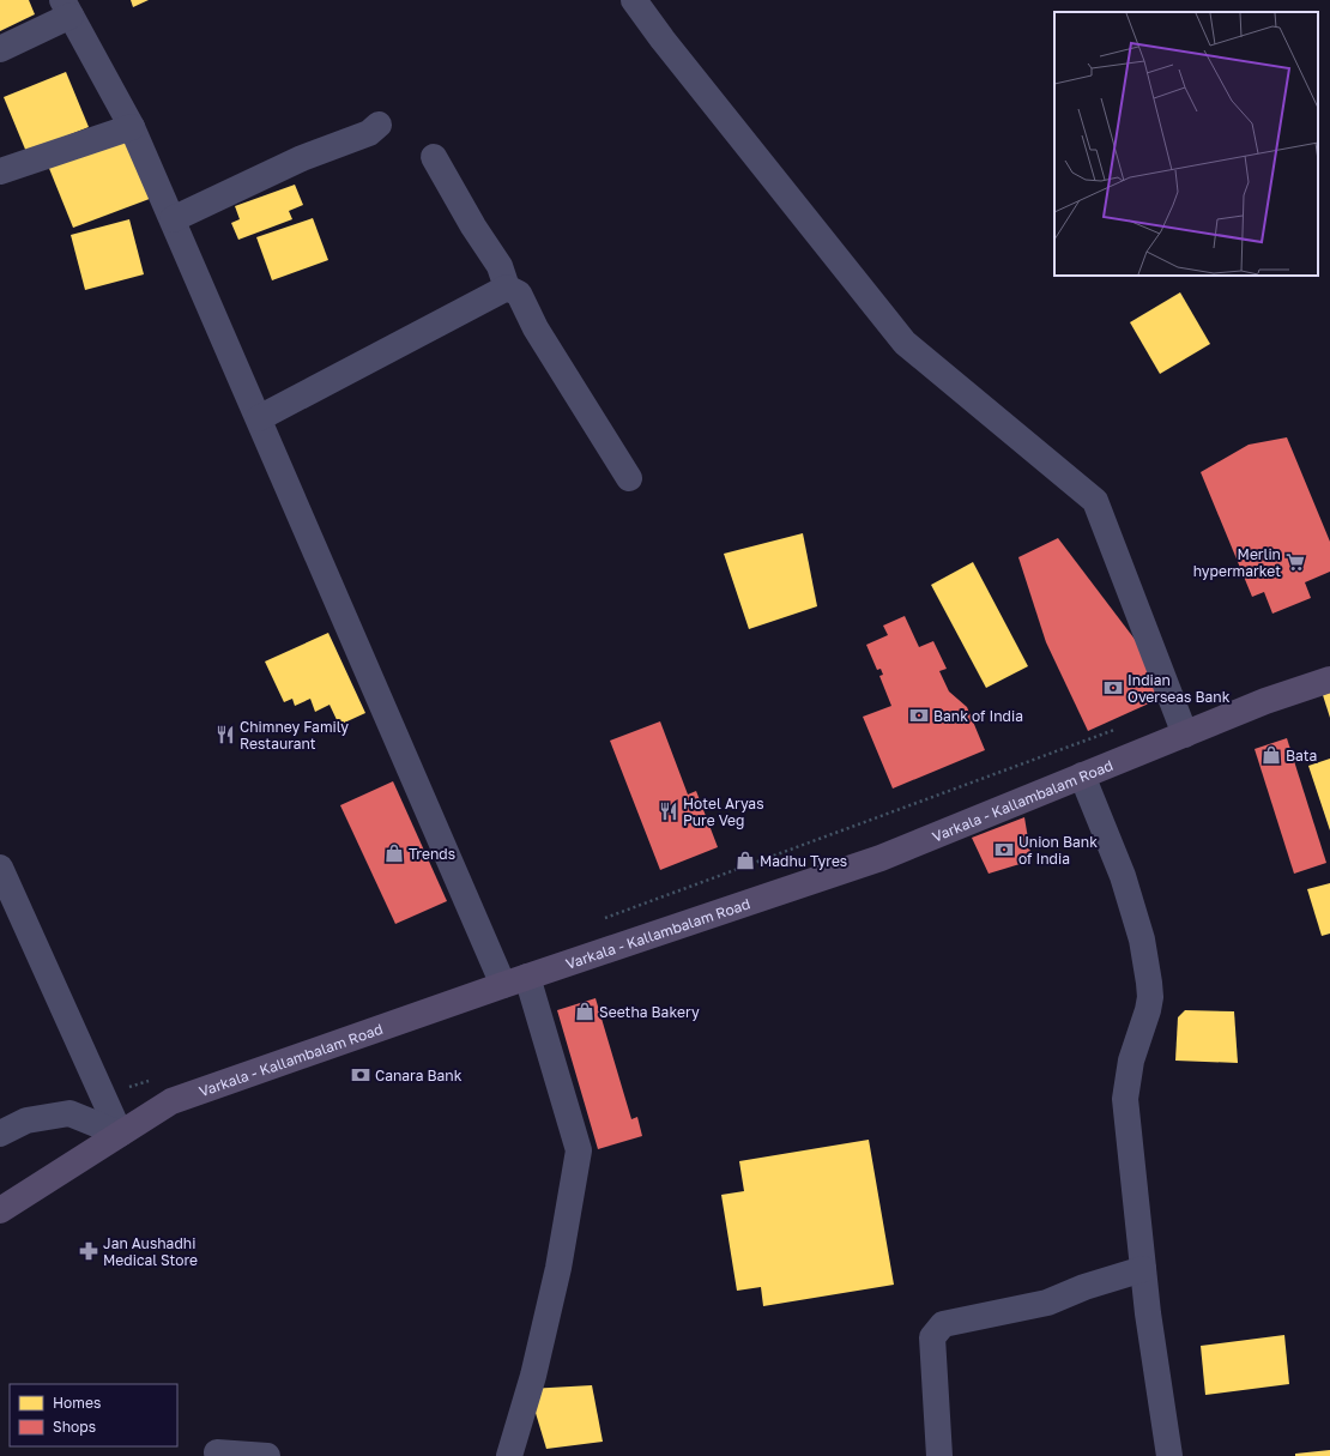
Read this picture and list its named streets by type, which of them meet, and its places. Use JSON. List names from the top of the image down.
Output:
{
  "streets": {
    "main road": ["Varkala - Kallambalam Road"]
  },
  "places": {
    "supermarket": ["Merlin hypermarket"],
    "bank": [
      "Indian Overseas Bank",
      "Bank of India",
      "Union Bank of India",
      "Canara Bank"
    ],
    "restaurant": ["Chimney Family Restaurant", "Hotel Aryas Pure Veg"],
    "shop": [
      "Bata",
      "Trends",
      "Madhu Tyres",
      "Seetha Bakery"
    ],
    "pharmacy": ["Jan Aushadhi Medical Store"]
  },
  "legend": ["Homes", "Shops"]
}
